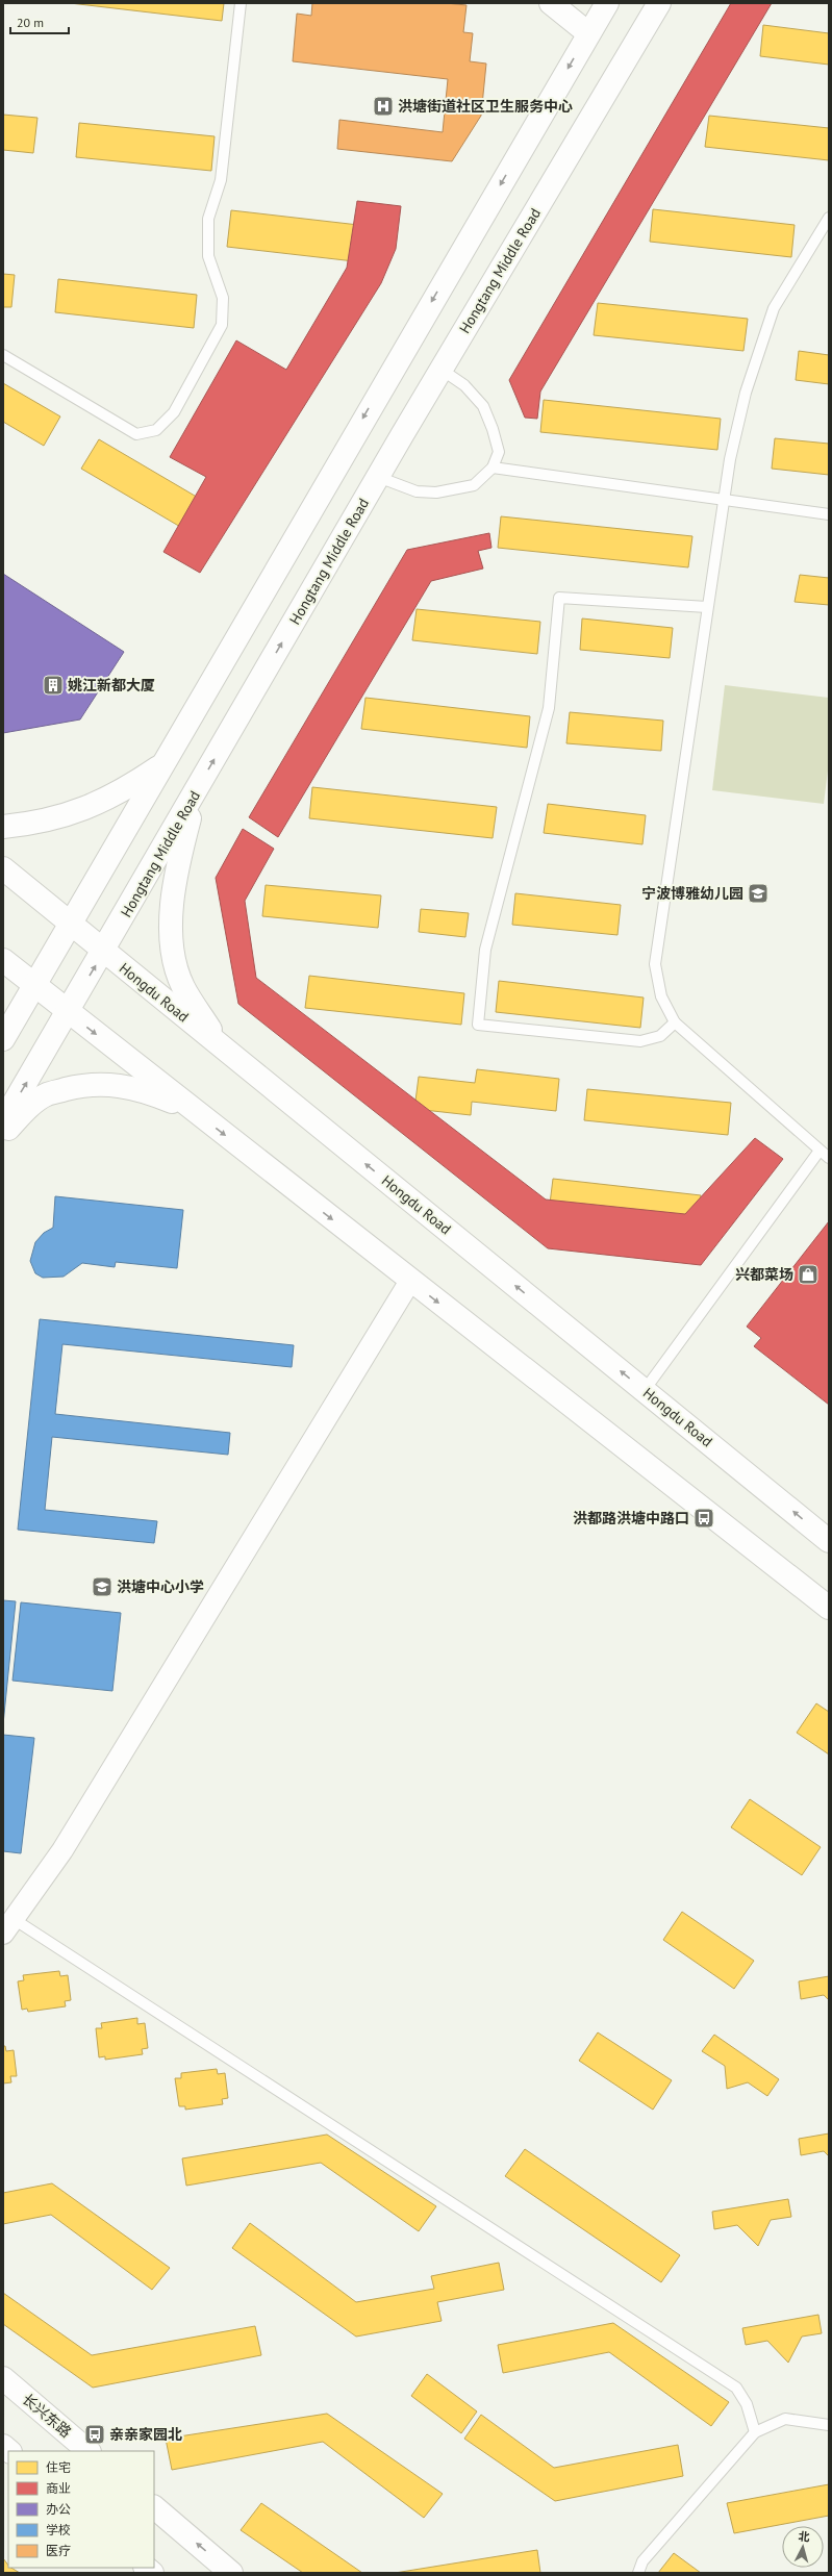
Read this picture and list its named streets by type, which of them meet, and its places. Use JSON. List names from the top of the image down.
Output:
{
  "streets": {
    "main road": ["Hongtang Middle Road", "Hongdu Road", "长兴东路"]
  },
  "crossings": [
    ["Hongtang Middle Road", "Hongdu Road"]
  ],
  "places": {
    "hospital": ["洪塘街道社区卫生服务中心"],
    "building": ["姚江新都大厦"],
    "school or university": ["宁波博雅幼儿园", "洪塘中心小学"],
    "shop": ["兴都菜场"],
    "bus stop": ["洪都路洪塘中路口", "亲亲家园北"]
  },
  "legend": [
    "住宅",
    "商业",
    "办公",
    "学校",
    "医疗"
  ],
  "scale_bar": "20 m",
  "north": "top"
}
